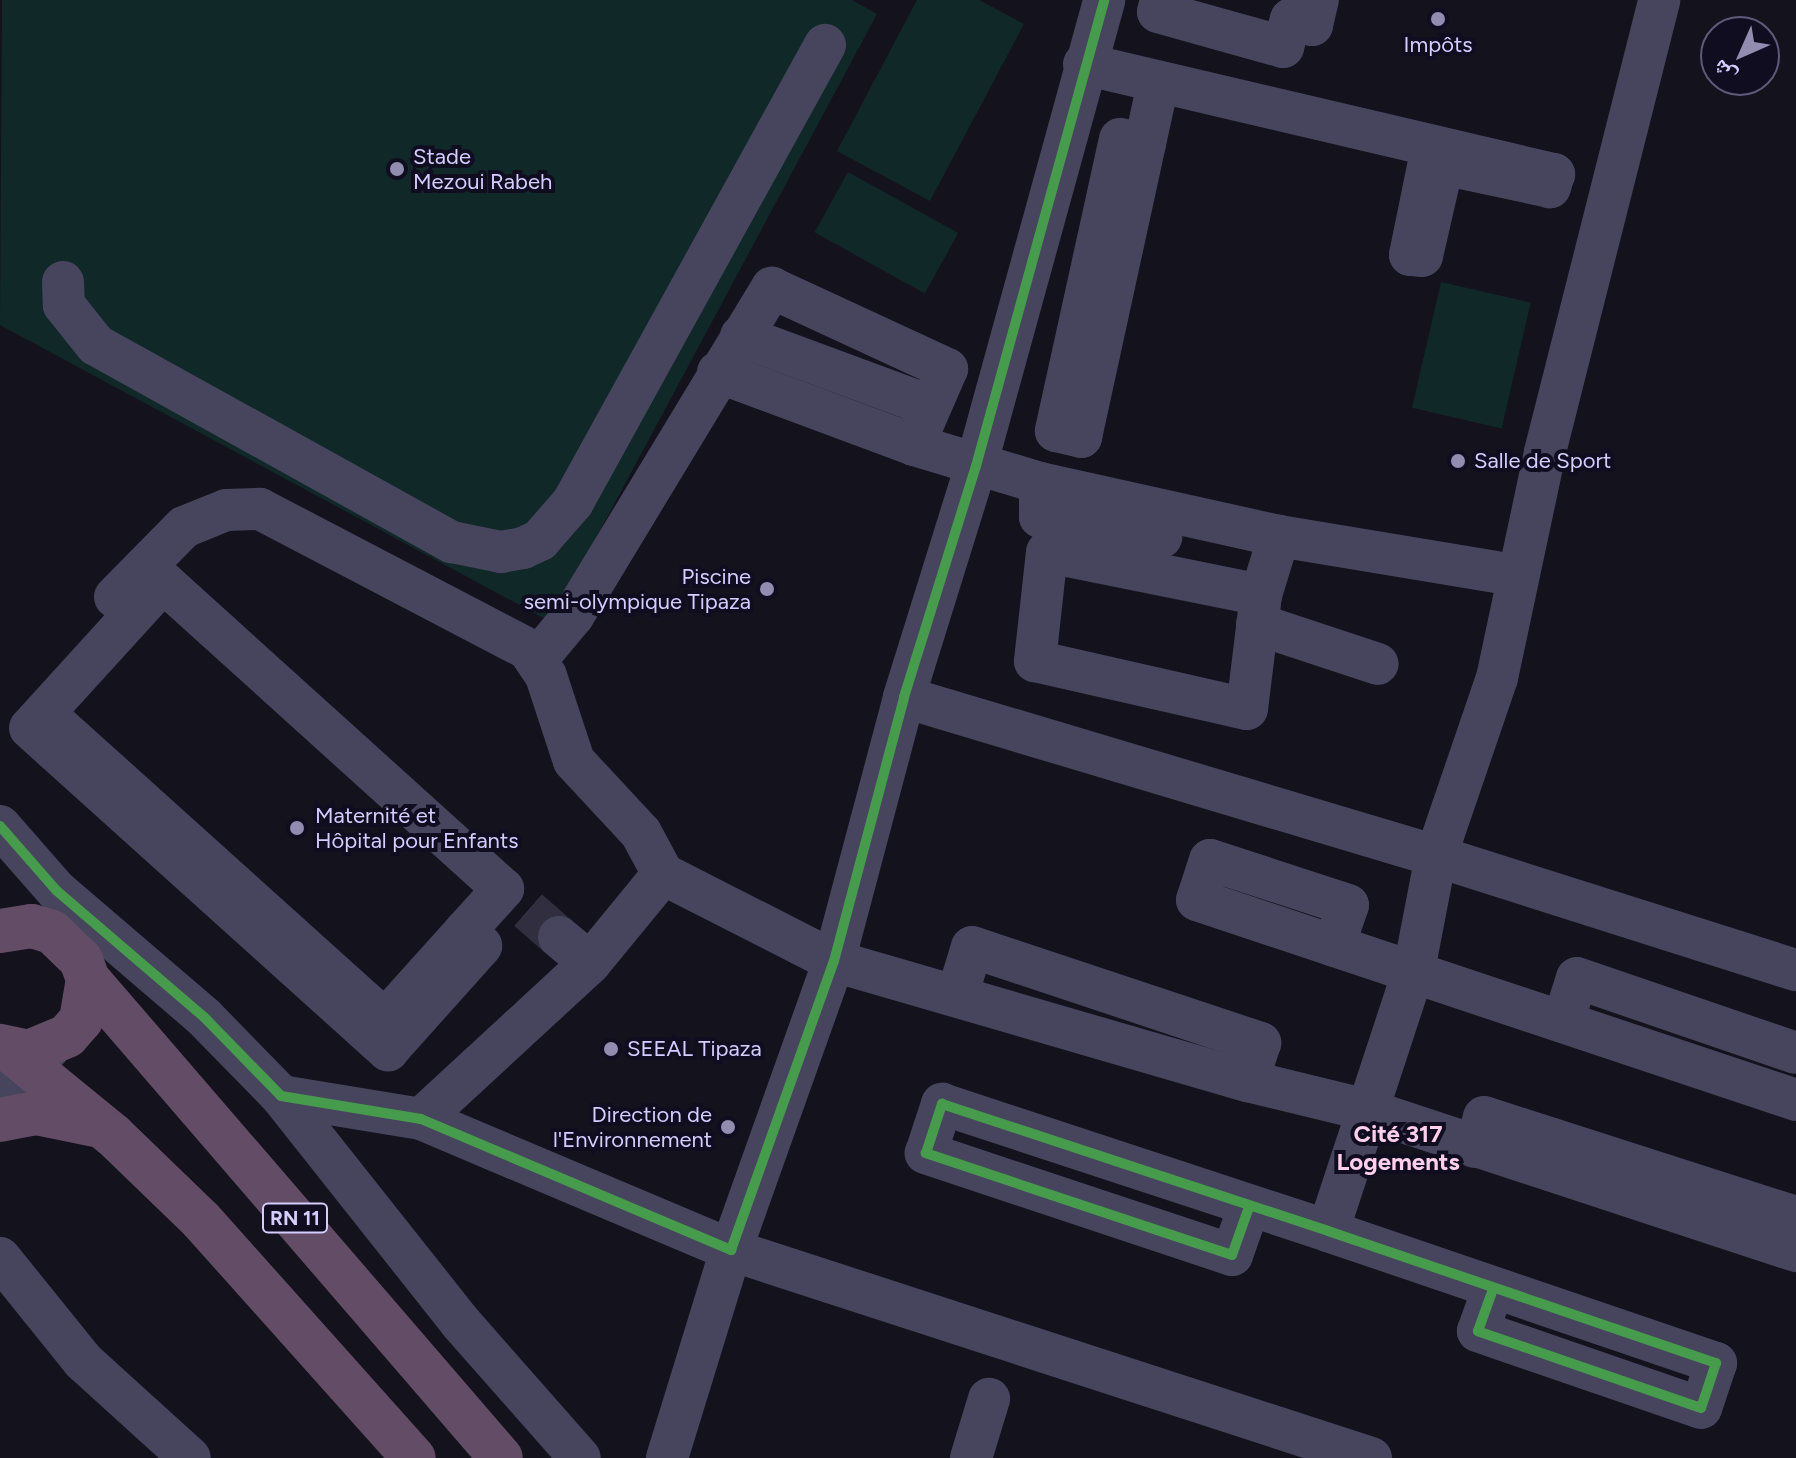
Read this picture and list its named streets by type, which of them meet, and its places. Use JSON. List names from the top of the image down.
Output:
{
  "streets": {
    "highway": ["RN 11"]
  },
  "districts": ["Cité 317 Logements"],
  "places": [
    "Impôts",
    "Stade Mezoui Rabeh",
    "Salle de Sport",
    "Piscine semi-olympique Tipaza",
    "Maternité et Hôpital pour Enfants",
    "SEEAL Tipaza",
    "Direction de l'Environnement"
  ],
  "north": "bottom left"
}
